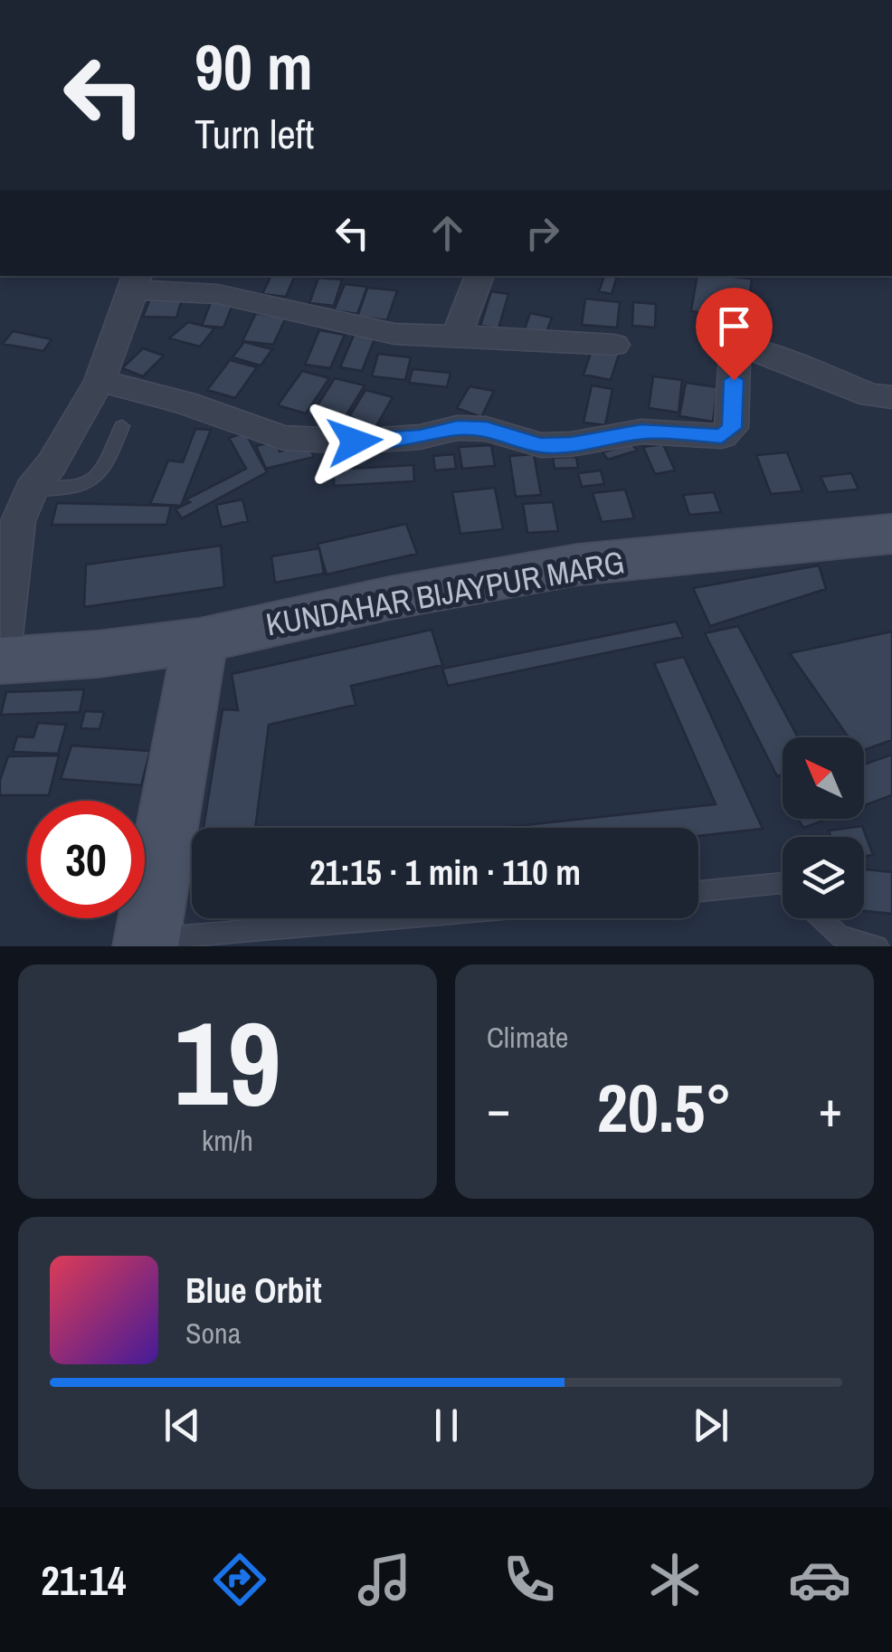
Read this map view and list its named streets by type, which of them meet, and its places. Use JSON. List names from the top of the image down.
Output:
{
  "streets": {
    "main road": ["KUNDAHAR BIJAYPUR MARG"]
  },
  "north": "top left",
  "page": {
    "turn": ["90 m", "Turn left"],
    "limit": "30",
    "trip": "21:15 · 1 min · 110 m",
    "tile": [
      ["19", "km/h"],
      "Climate"
    ],
    "heat": ["−", "20.5°", "+"],
    "song": ["Blue Orbit", "Sona"],
    "tabs": "21:14"
  }
}
